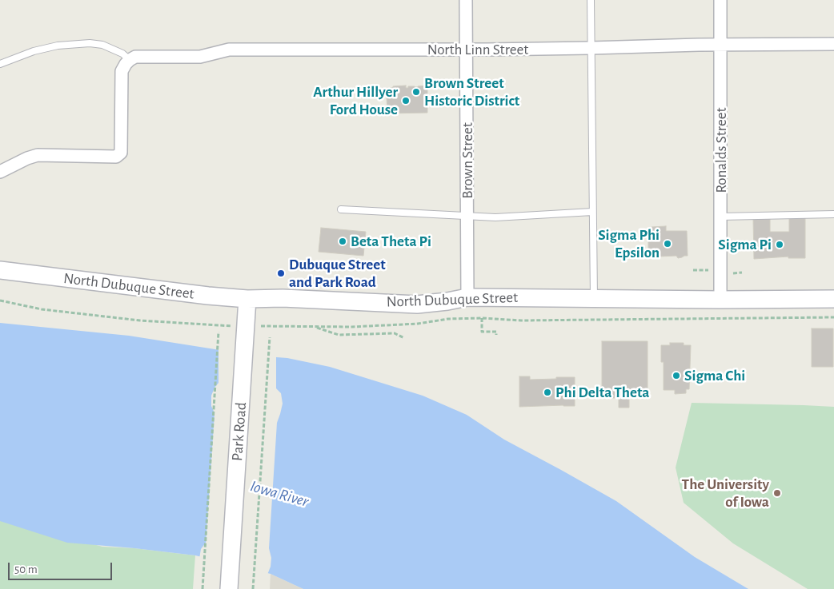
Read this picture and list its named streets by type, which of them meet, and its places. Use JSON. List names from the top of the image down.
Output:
{
  "streets": {
    "main road": ["North Dubuque Street", "Park Road"],
    "street": ["North Linn Street", "Ronalds Street", "Brown Street"]
  },
  "crossings": [
    ["North Linn Street", "Ronalds Street"],
    ["North Linn Street", "Brown Street"],
    ["Ronalds Street", "North Dubuque Street"],
    ["Brown Street", "North Dubuque Street"],
    ["North Dubuque Street", "Park Road"]
  ],
  "water": ["Iowa River"],
  "places": [
    "Brown Street Historic District",
    "Arthur Hillyer Ford House",
    "Beta Theta Pi",
    "Sigma Phi Epsilon",
    "Sigma Pi",
    "Dubuque Street and Park Road",
    "Sigma Chi",
    "Phi Delta Theta",
    "The University of Iowa"
  ],
  "scale_bar": "50 m"
}
